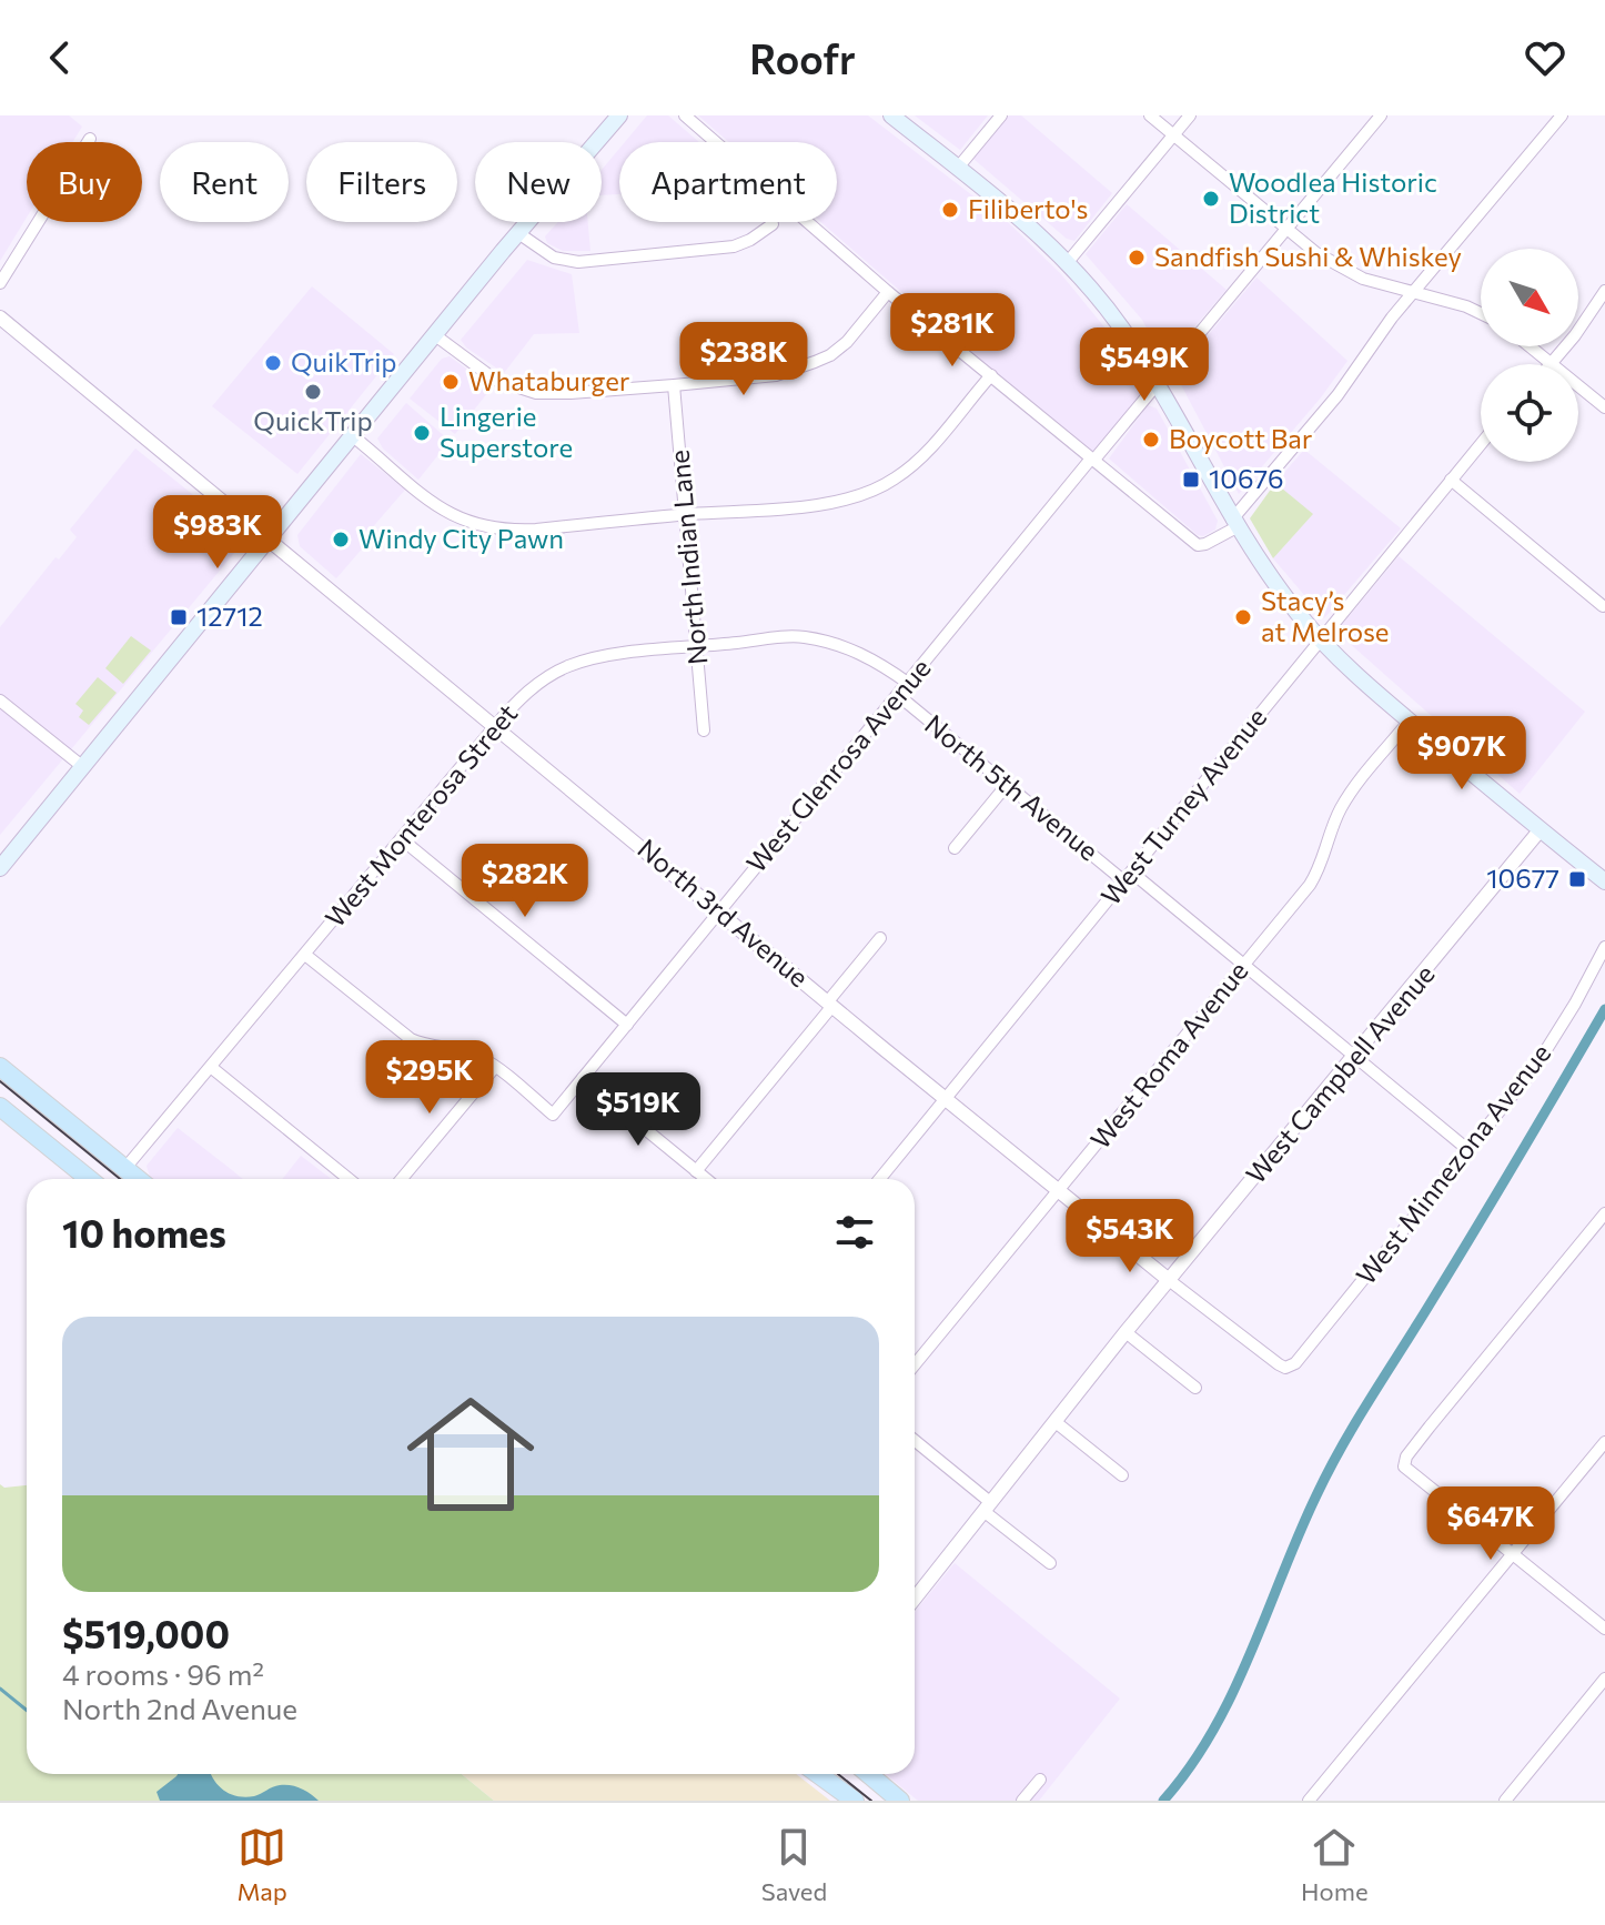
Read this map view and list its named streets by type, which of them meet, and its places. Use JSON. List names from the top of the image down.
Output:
{
  "streets": {
    "street": [
      "North Indian Lane",
      "West Glenrosa Avenue",
      "North 5th Avenue",
      "West Turney Avenue",
      "West Monterosa Street",
      "North 3rd Avenue",
      "West Roma Avenue",
      "West Campbell Avenue",
      "West Minnezona Avenue"
    ]
  },
  "crossings": [
    ["North Indian Lane", "West Monterosa Street"],
    ["West Glenrosa Avenue", "North 5th Avenue"],
    ["West Glenrosa Avenue", "West Monterosa Street"],
    ["West Glenrosa Avenue", "North 3rd Avenue"],
    ["North 5th Avenue", "West Turney Avenue"],
    ["North 5th Avenue", "West Roma Avenue"],
    ["North 5th Avenue", "West Campbell Avenue"],
    ["North 5th Avenue", "West Minnezona Avenue"],
    ["West Turney Avenue", "North 3rd Avenue"],
    ["West Monterosa Street", "North 3rd Avenue"],
    ["North 3rd Avenue", "West Roma Avenue"],
    ["North 3rd Avenue", "West Campbell Avenue"],
    ["North 3rd Avenue", "West Minnezona Avenue"]
  ],
  "places": {
    "other": [
      "Woodlea Historic District",
      "Filiberto's",
      "Sandfish Sushi & Whiskey",
      "QuikTrip",
      "Whataburger",
      "QuickTrip",
      "Lingerie Superstore",
      "Boycott Bar",
      "Windy City Pawn",
      "Stacy’s at Melrose"
    ],
    "transit": ["10676", "12712", "10677"]
  },
  "north": "bottom right",
  "page": {
    "header": "Roofr",
    "chip": [
      "Buy",
      "Rent",
      "Filters",
      "New",
      "Apartment"
    ],
    "price": [
      "$281K",
      "$238K",
      "$549K",
      "$983K",
      "$907K",
      "$282K",
      "$295K",
      "$519K",
      "$543K",
      "$647K"
    ],
    "heading": "10 homes",
    "list": [
      {
        "name": "$519,000",
        "note": "4 rooms · 96 m² · North 2nd Avenue"
      }
    ],
    "tabs": ["Map", "Saved", "Home"]
  }
}
